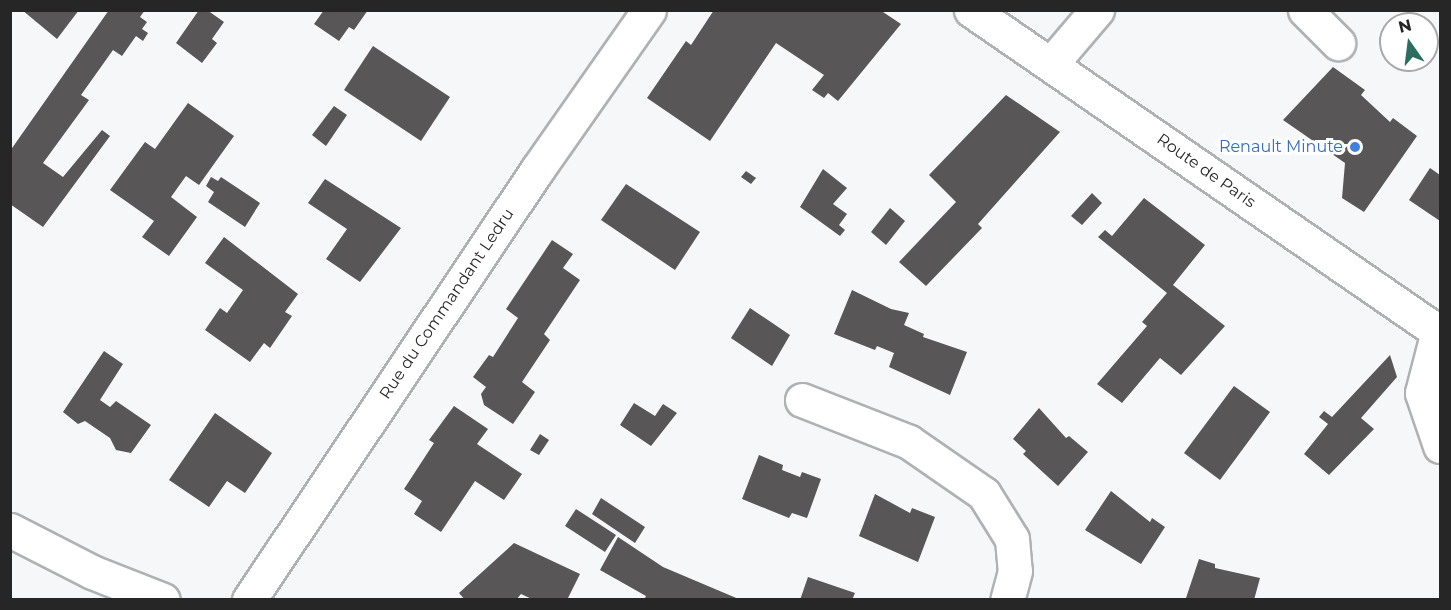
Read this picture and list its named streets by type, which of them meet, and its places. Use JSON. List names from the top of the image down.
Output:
{
  "streets": {
    "street": ["Route de Paris", "Rue du Commandant Ledru"]
  },
  "places": ["Renault Minute"],
  "north": "top"
}
